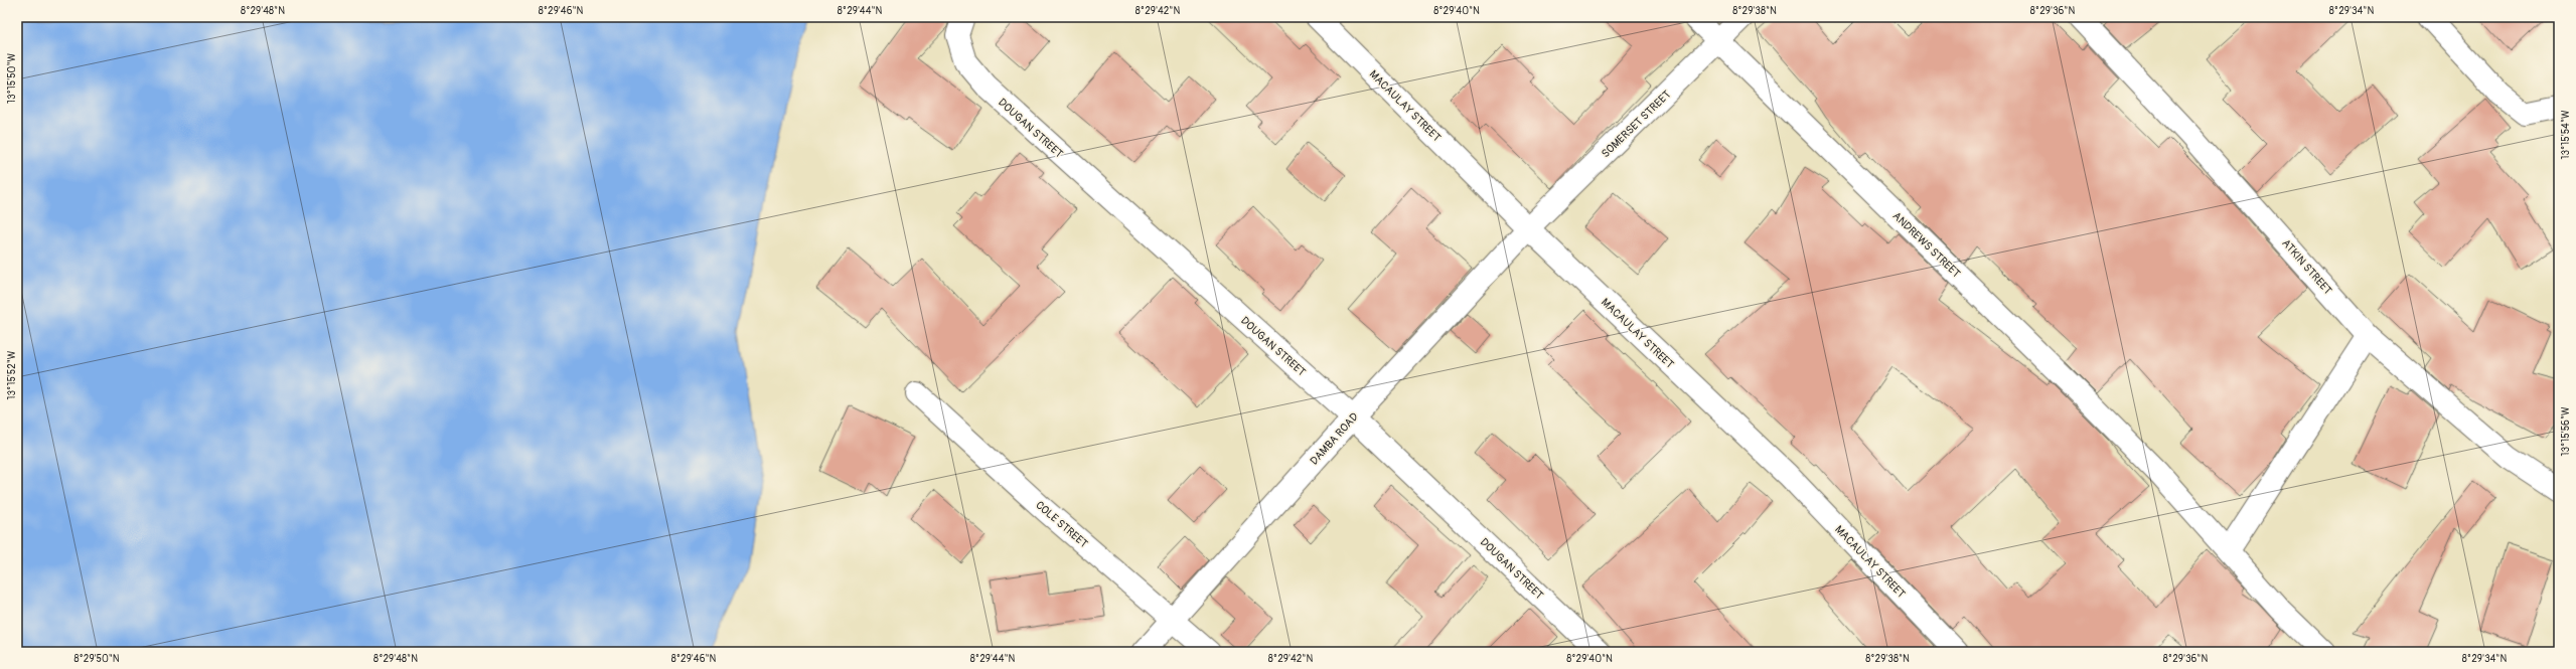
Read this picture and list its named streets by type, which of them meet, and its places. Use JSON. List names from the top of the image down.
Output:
{
  "streets": {
    "street": [
      "MACAULAY STREET",
      "SOMERSET STREET",
      "DOUGAN STREET",
      "ANDREWS STREET",
      "ATKIN STREET",
      "DAMBA ROAD",
      "COLE STREET"
    ]
  },
  "crossings": [
    ["MACAULAY STREET", "SOMERSET STREET"],
    ["MACAULAY STREET", "DAMBA ROAD"],
    ["SOMERSET STREET", "ANDREWS STREET"],
    ["SOMERSET STREET", "DAMBA ROAD"],
    ["DOUGAN STREET", "DAMBA ROAD"],
    ["DAMBA ROAD", "COLE STREET"]
  ],
  "coordinates": [
    "8°29'48\"N",
    "8°29'46\"N",
    "8°29'44\"N",
    "8°29'42\"N",
    "8°29'40\"N",
    "8°29'38\"N",
    "8°29'36\"N",
    "8°29'34\"N",
    "13°15'50\"W",
    "13°15'54\"W",
    "13°15'52\"W",
    "13°15'56\"W",
    "8°29'50\"N"
  ]
}
